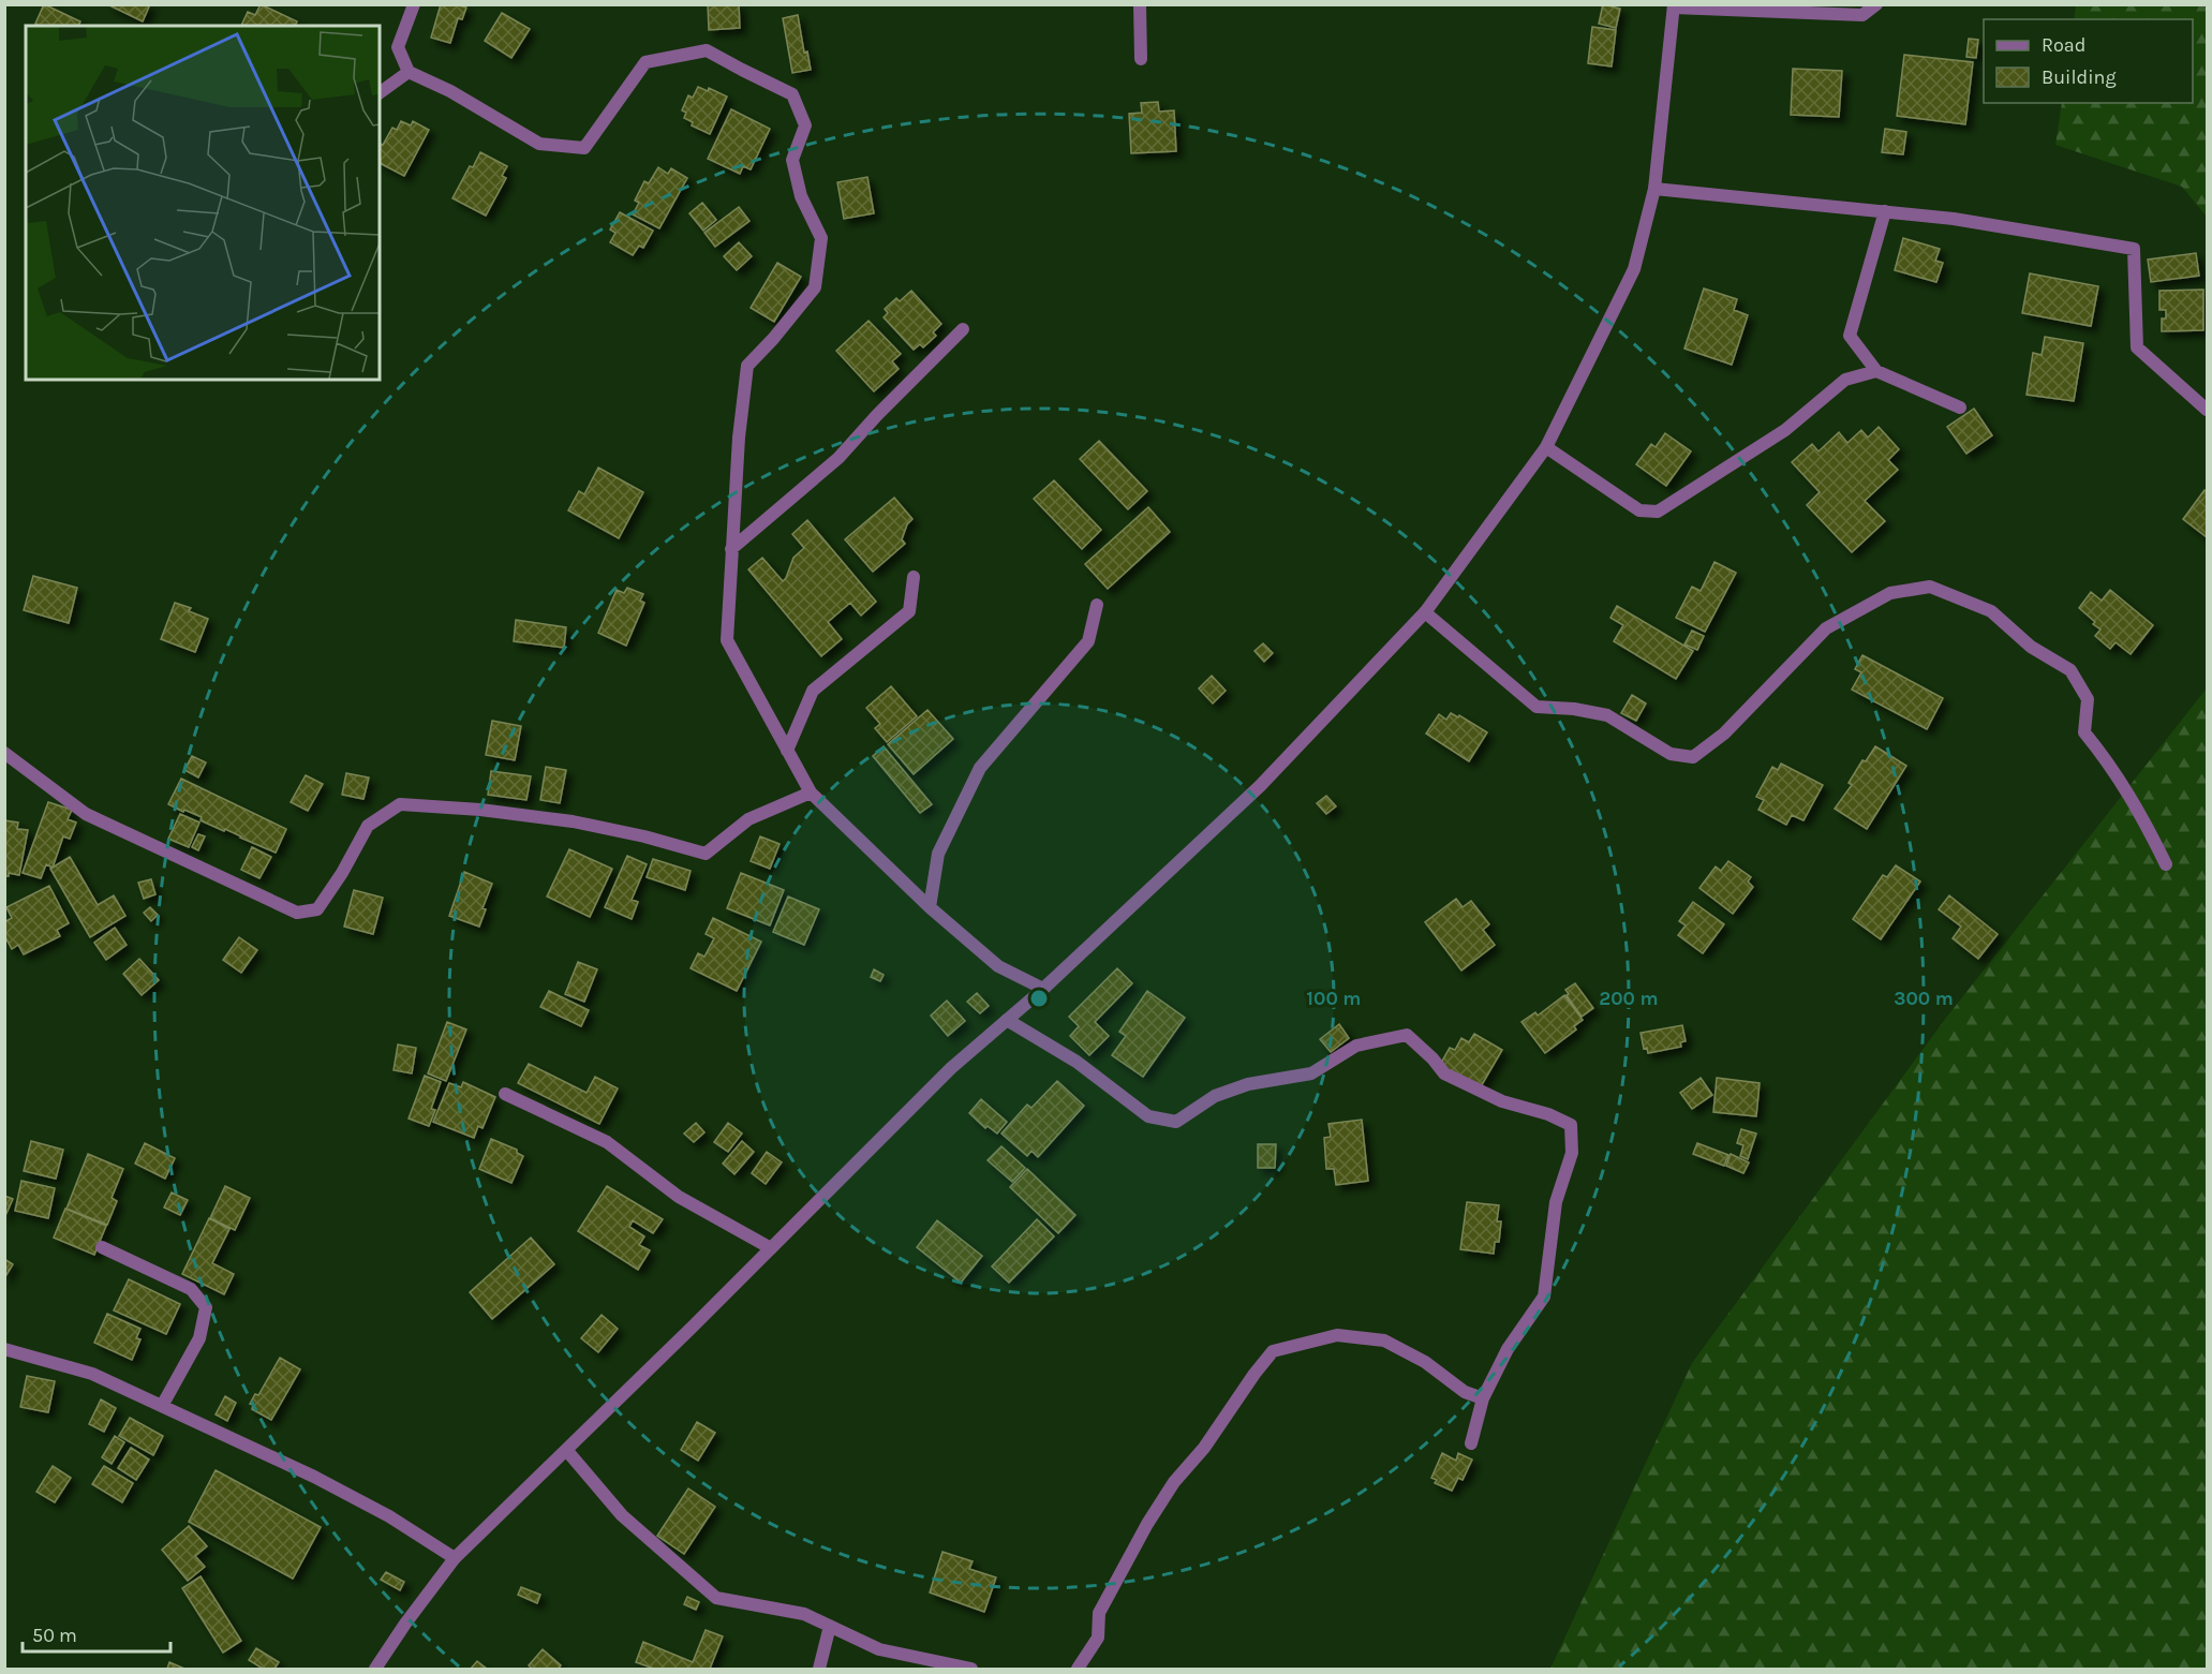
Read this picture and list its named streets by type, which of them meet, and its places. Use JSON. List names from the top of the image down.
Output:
{
  "legend": ["Road", "Building"],
  "scale_bar": "50 m",
  "rings": ["100 m", "200 m", "300 m"]
}
